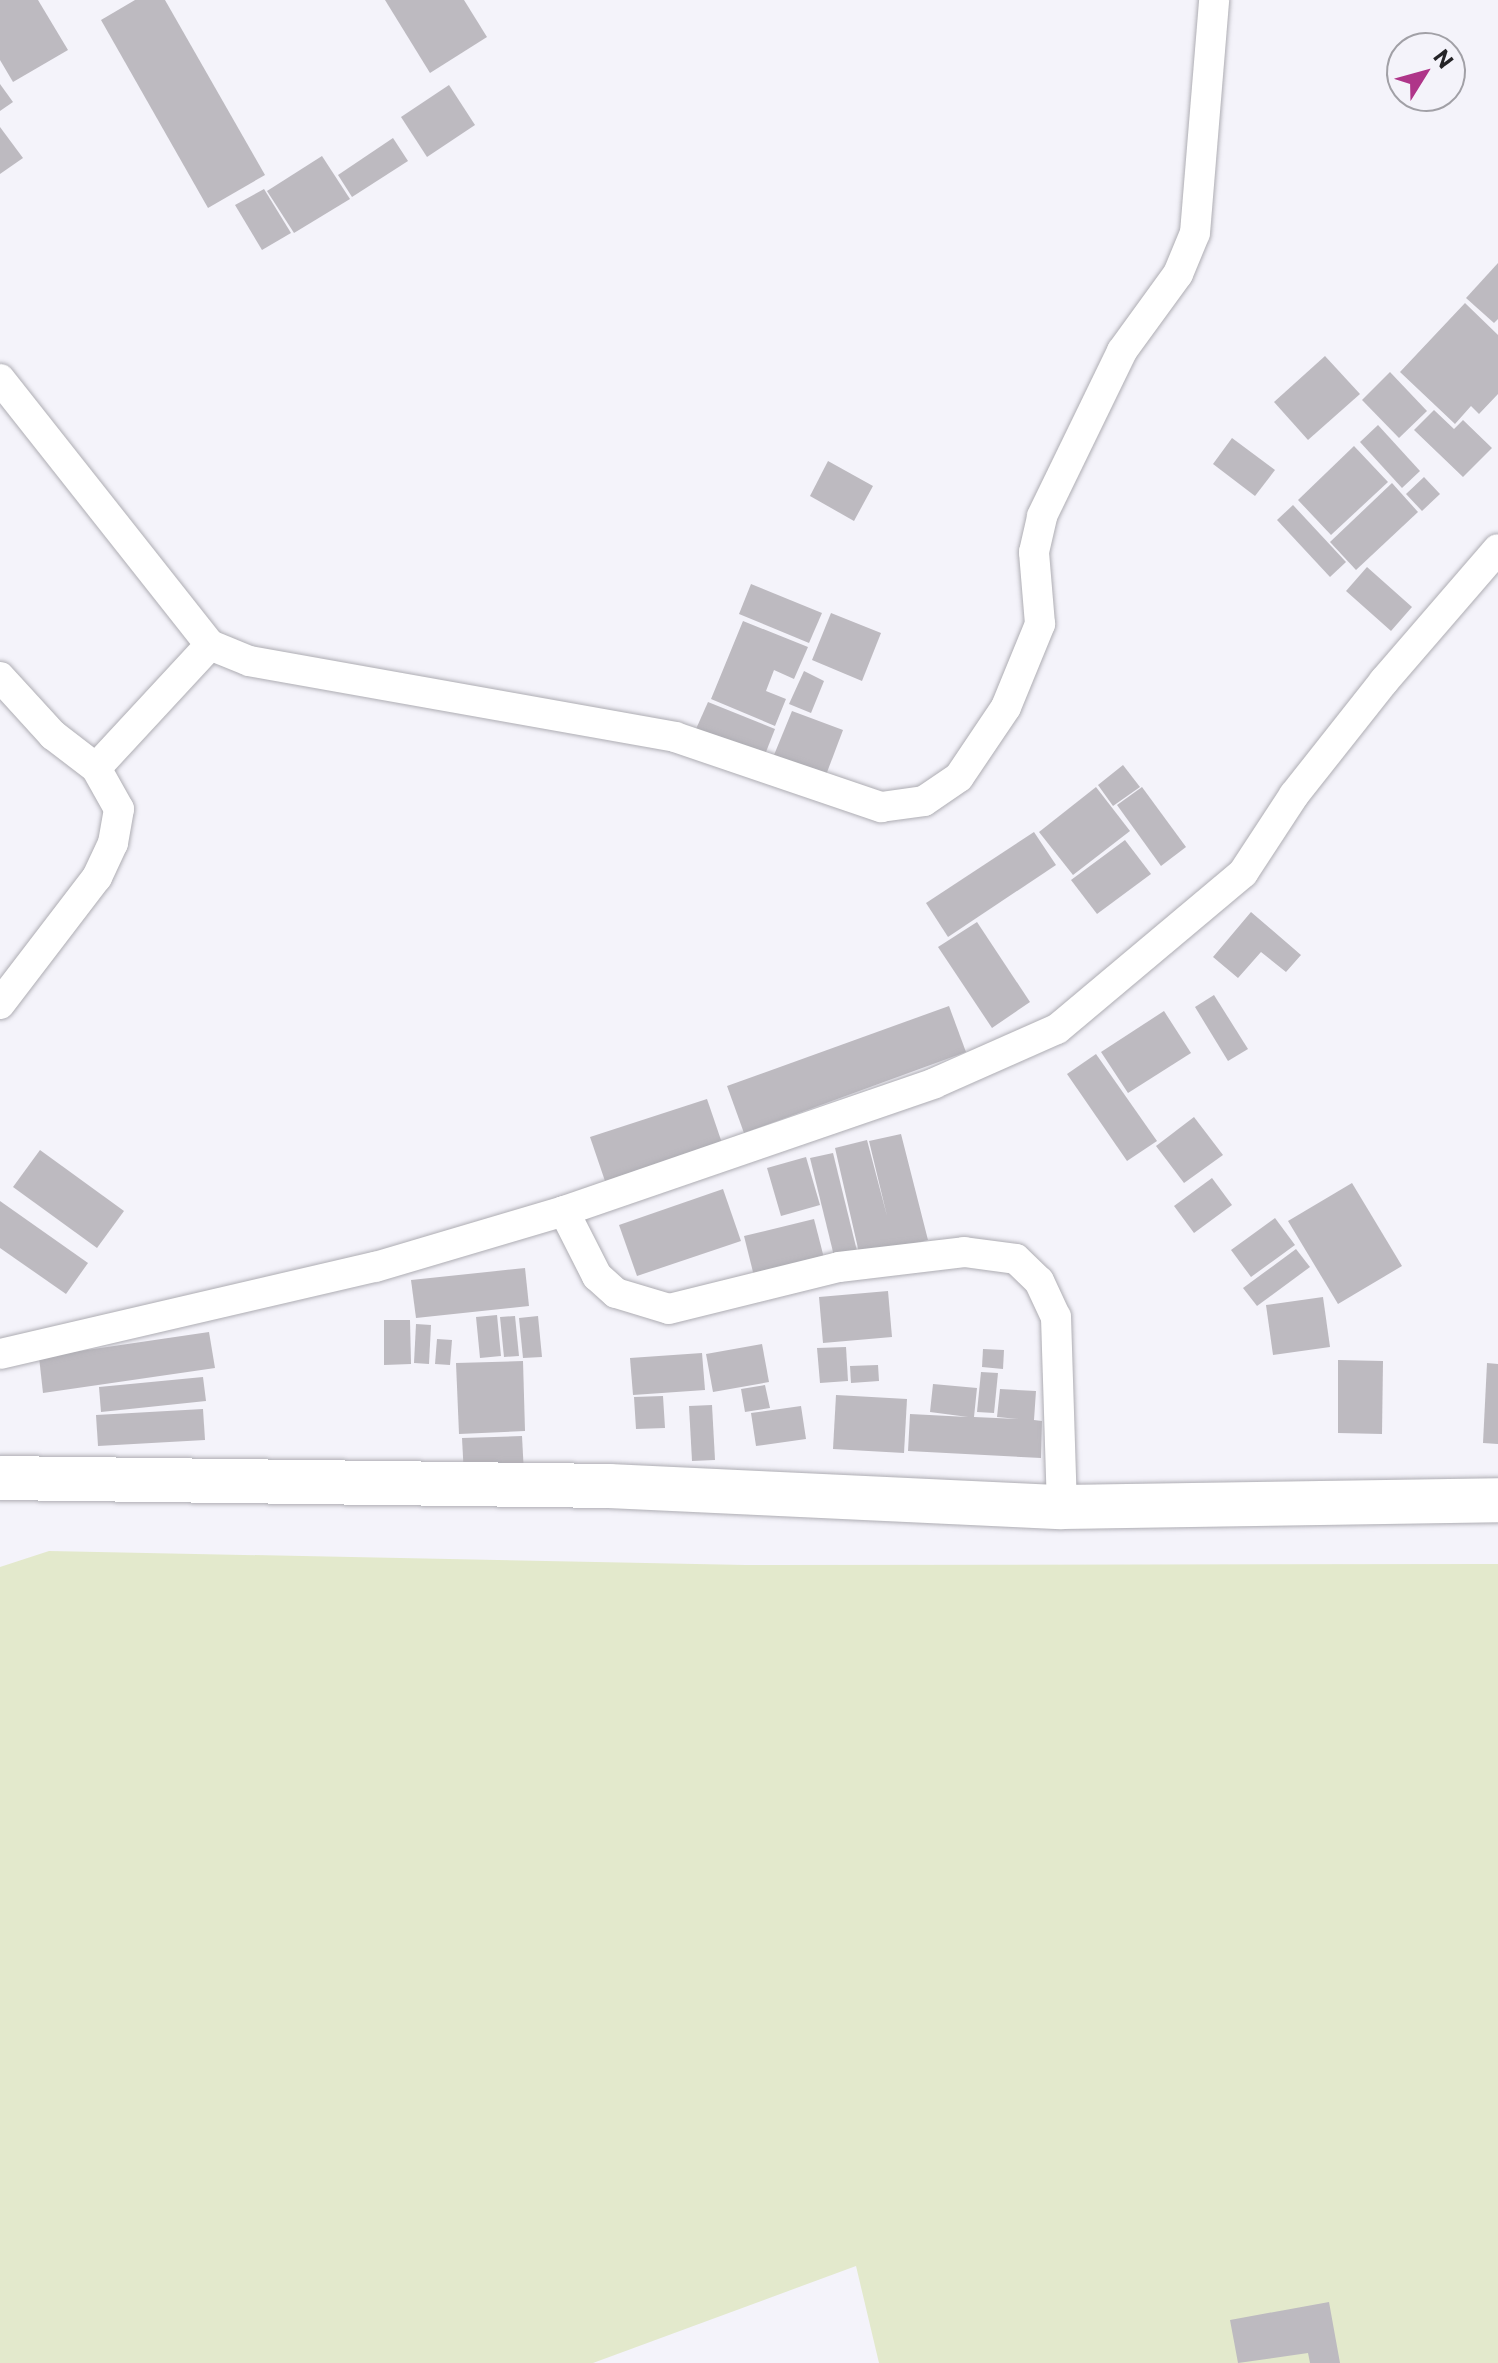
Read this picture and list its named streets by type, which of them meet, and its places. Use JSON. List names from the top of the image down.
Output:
{
  "north": "top right"
}
